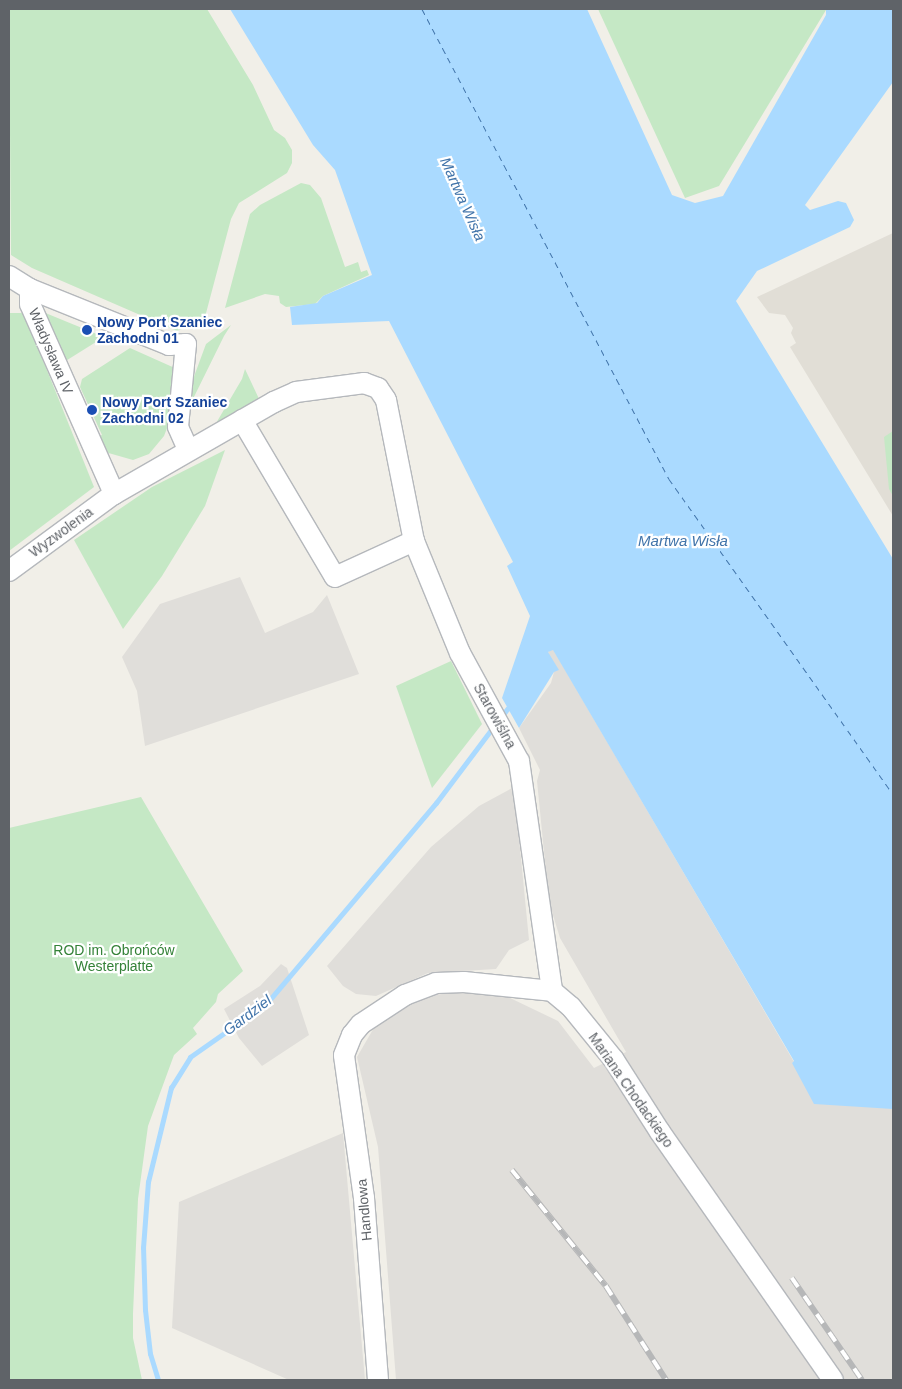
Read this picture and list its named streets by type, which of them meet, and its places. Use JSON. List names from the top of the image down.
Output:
{
  "streets": {
    "street": [
      "Władysława IV",
      "Wyzwolenia",
      "Starowiślna",
      "Mariana Chodackiego",
      "Handlowa"
    ]
  },
  "crossings": [
    ["Władysława IV", "Wyzwolenia"],
    ["Władysława IV", "Starowiślna"],
    ["Starowiślna", "Mariana Chodackiego"],
    ["Starowiślna", "Handlowa"],
    ["Mariana Chodackiego", "Handlowa"]
  ],
  "water": ["Martwa Wisła", "Gardziel"],
  "parks": ["ROD im. Obrońców Westerplatte"],
  "places": ["Nowy Port Szaniec Zachodni 01", "Nowy Port Szaniec Zachodni 02"]
}
